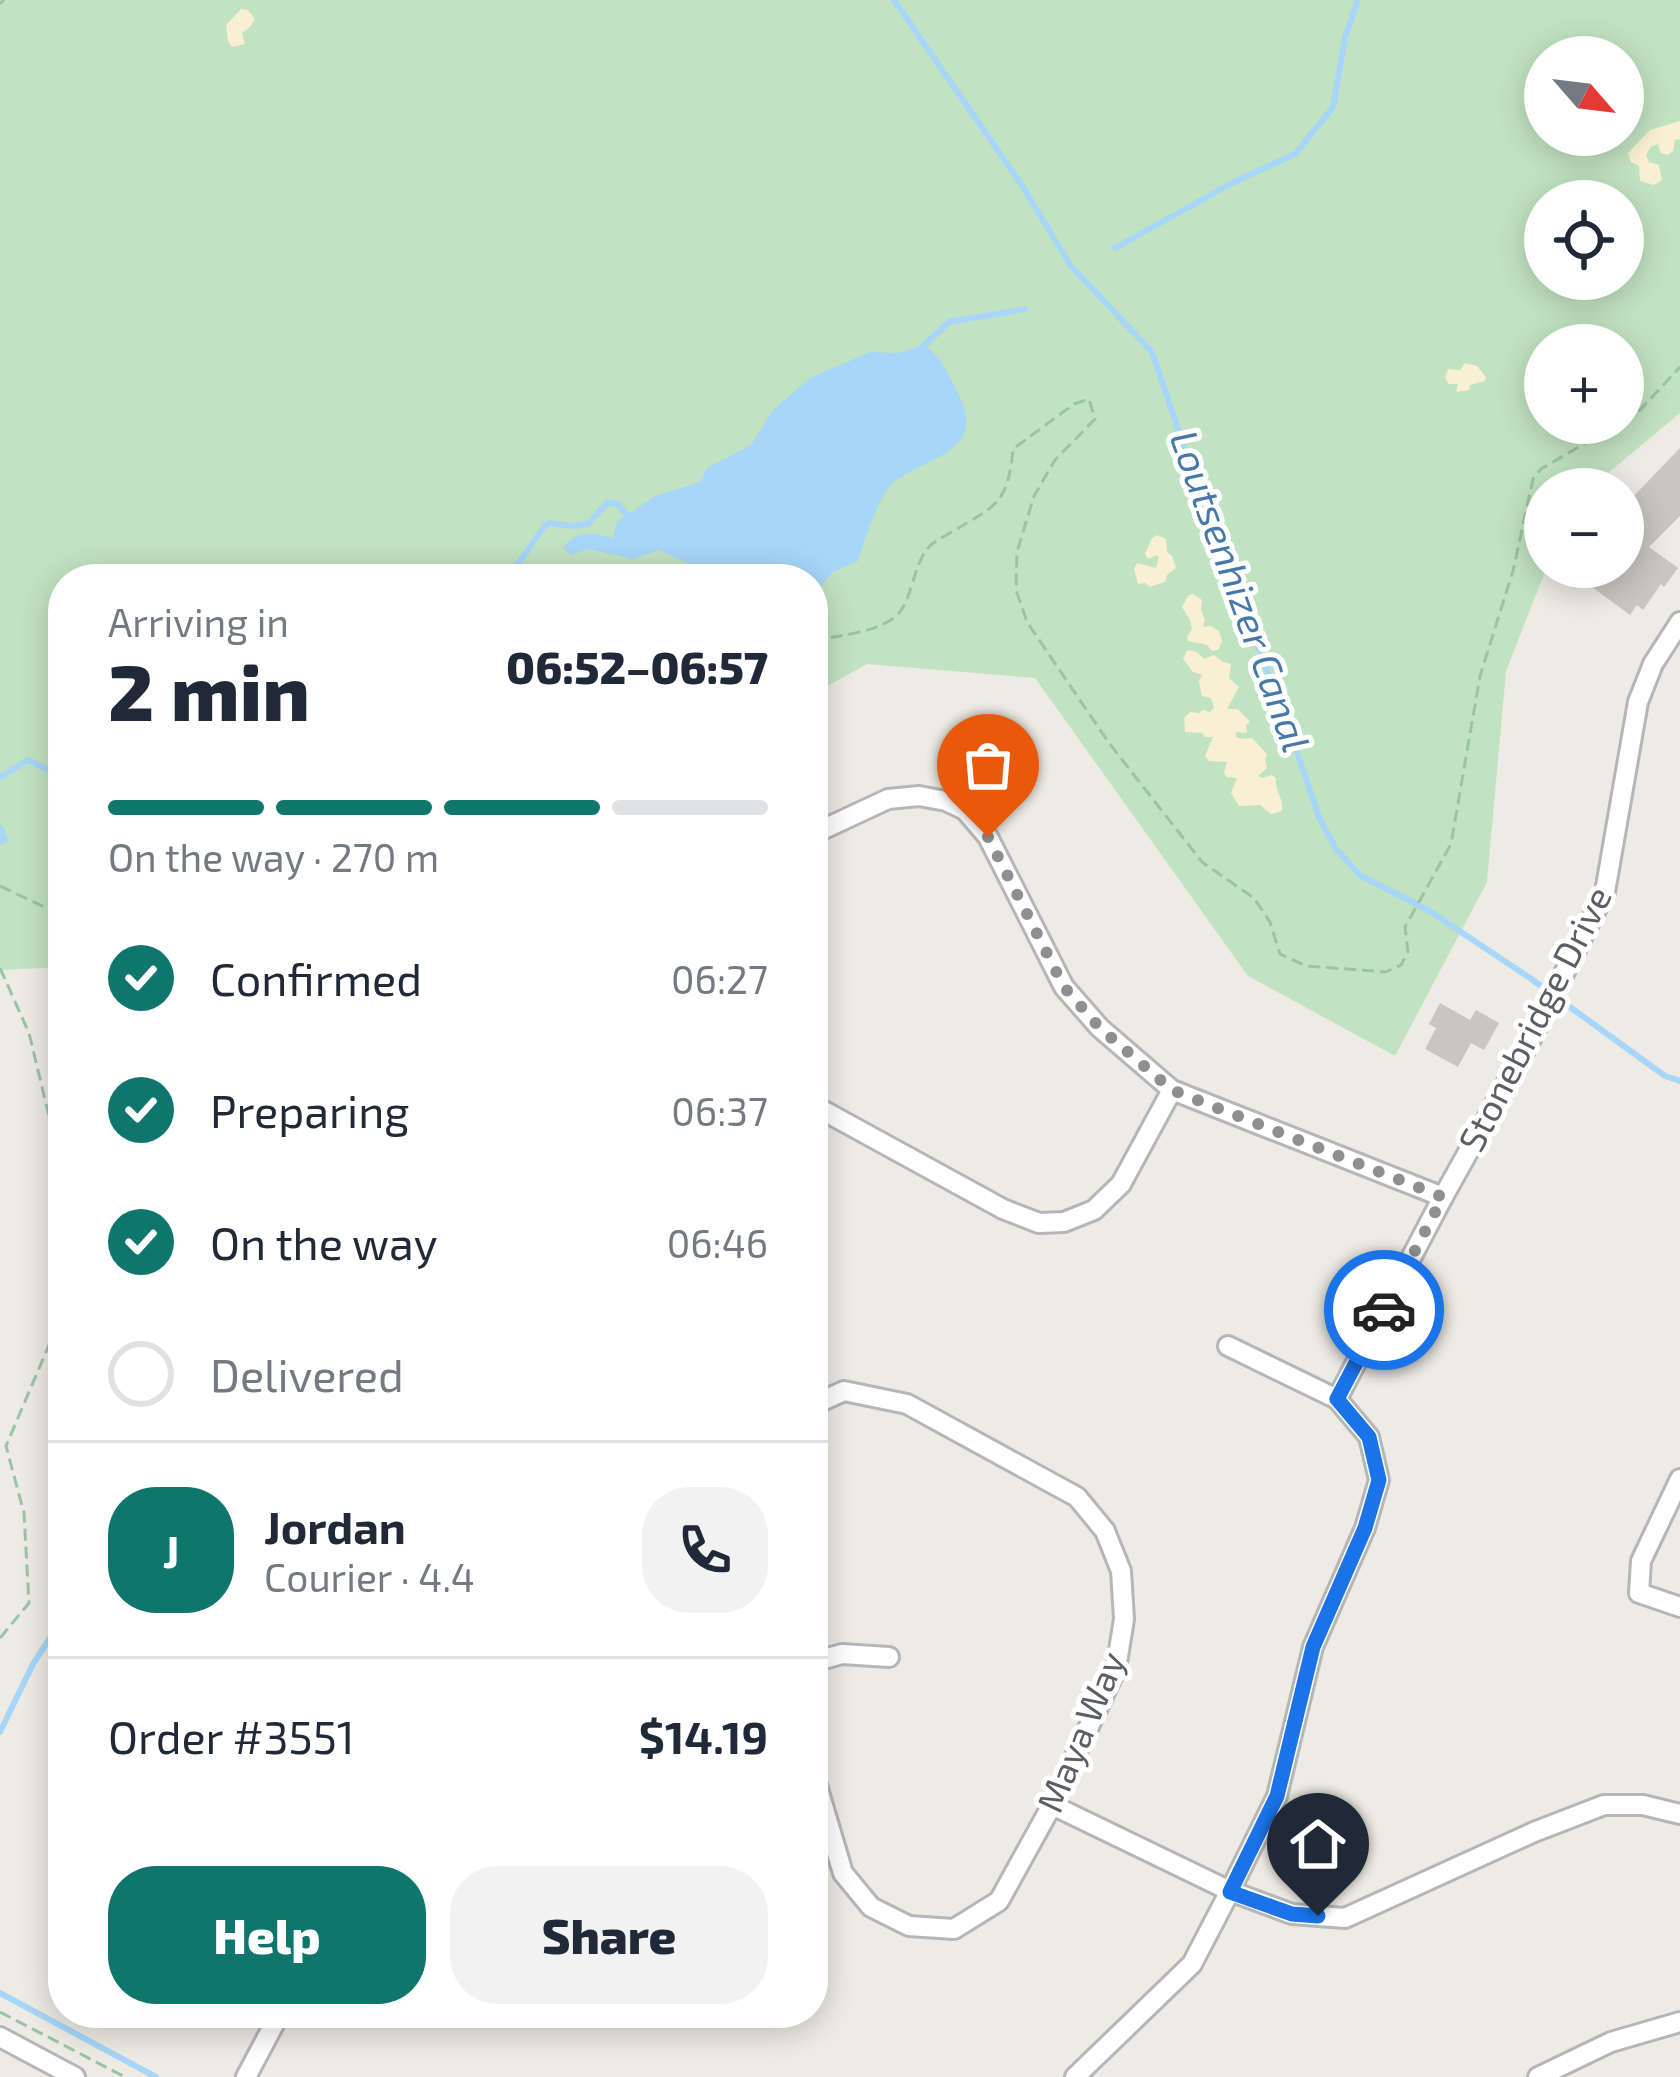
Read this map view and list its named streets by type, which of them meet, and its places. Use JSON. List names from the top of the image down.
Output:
{
  "streets": {
    "street": ["Stonebridge Drive", "Maya Way"]
  },
  "water": ["Loutsenhizer Canal"],
  "north": "bottom right",
  "page": {
    "map_buttons": ["+", "−"],
    "heading": ["2 min", "Arriving in", "06:52–06:57"],
    "panel": [
      "Jordan",
      "Courier · 4.4",
      "Order #3551",
      "$14.19"
    ],
    "bar": "On the way · 270 m",
    "list": [
      ["Confirmed", "06:27"],
      ["Preparing", "06:37"],
      ["On the way", "06:46"],
      "Delivered"
    ],
    "round": "J",
    "buttons": ["Help", "Share"]
  }
}
